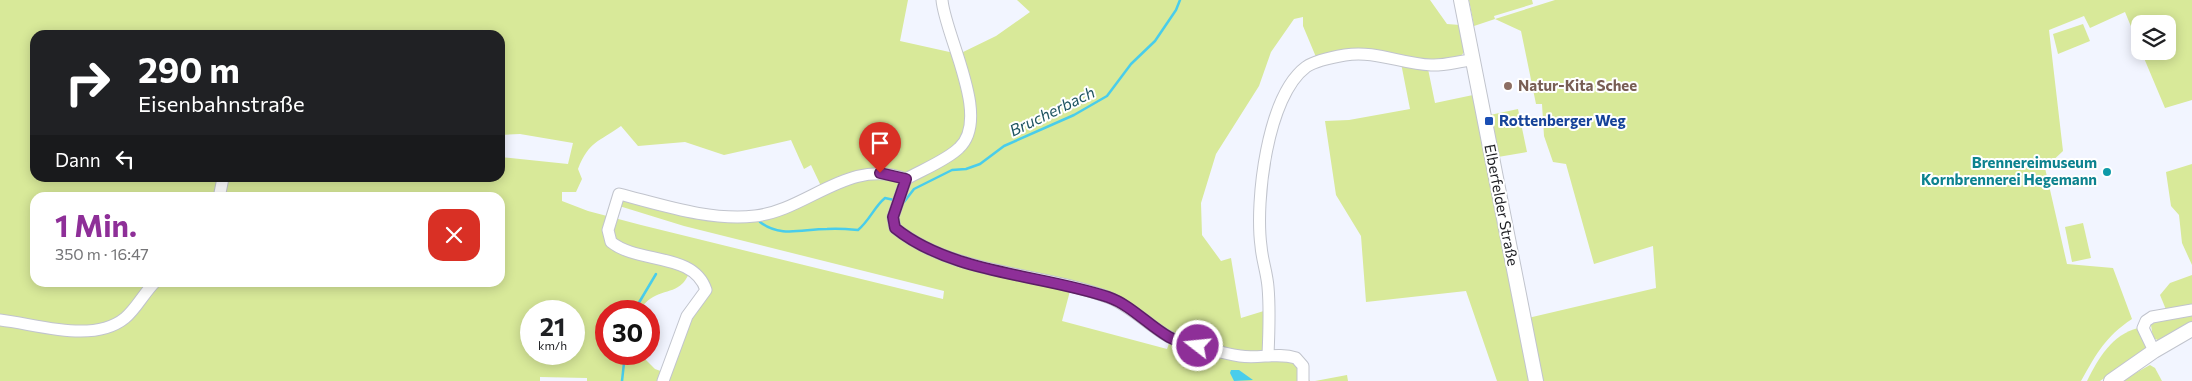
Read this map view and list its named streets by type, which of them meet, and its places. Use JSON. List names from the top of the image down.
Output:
{
  "streets": {
    "main road": ["Elberfelder Straße"]
  },
  "water": ["Brucherbach"],
  "places": {
    "other": ["Natur-Kita Schee", "Brennereimuseum Kornbrennerei Hegemann"],
    "transit": ["Rottenberger Weg"]
  },
  "page": {
    "turn": ["290 m", "Eisenbahnstraße"],
    "then": "Dann",
    "heading": ["1 Min.", "350 m · 16:47"],
    "speed": "21 km/h",
    "limit": "30"
  }
}
